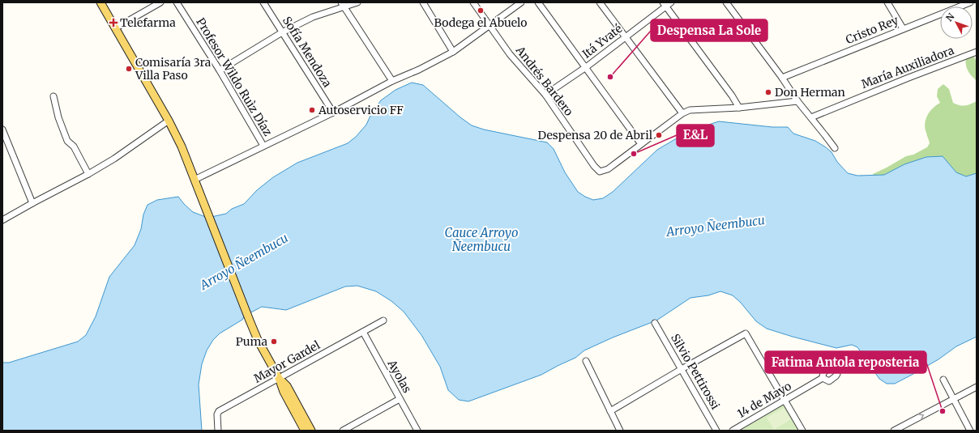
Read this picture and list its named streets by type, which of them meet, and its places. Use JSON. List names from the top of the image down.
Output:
{
  "streets": {
    "street": [
      "Cristo Rey",
      "Itá Yvaté",
      "Sofía Mendoza",
      "María Auxiliadora",
      "Profesor Wildo Ruìz Díaz",
      "Andrés Bardero",
      "Mayor Gardel",
      "Silvio Pettirossi",
      "Ayolas",
      "14 de Mayo"
    ]
  },
  "crossings": [
    ["Itá Yvaté", "Andrés Bardero"],
    ["Mayor Gardel", "Ayolas"]
  ],
  "water": ["Arroyo Ñeembucu", "Cauce Arroyo Ñeembucu"],
  "places": {
    "other": [
      "Bodega el Abuelo",
      "Comisaría 3ra Villa Paso",
      "Despensa La Sole",
      "Don Herman",
      "Autoservicio FF",
      "Despensa 20 de Abril",
      "E&L",
      "Puma",
      "Fatima Antola reposteria"
    ],
    "health": ["Telefarma"]
  },
  "north": "top left"
}
